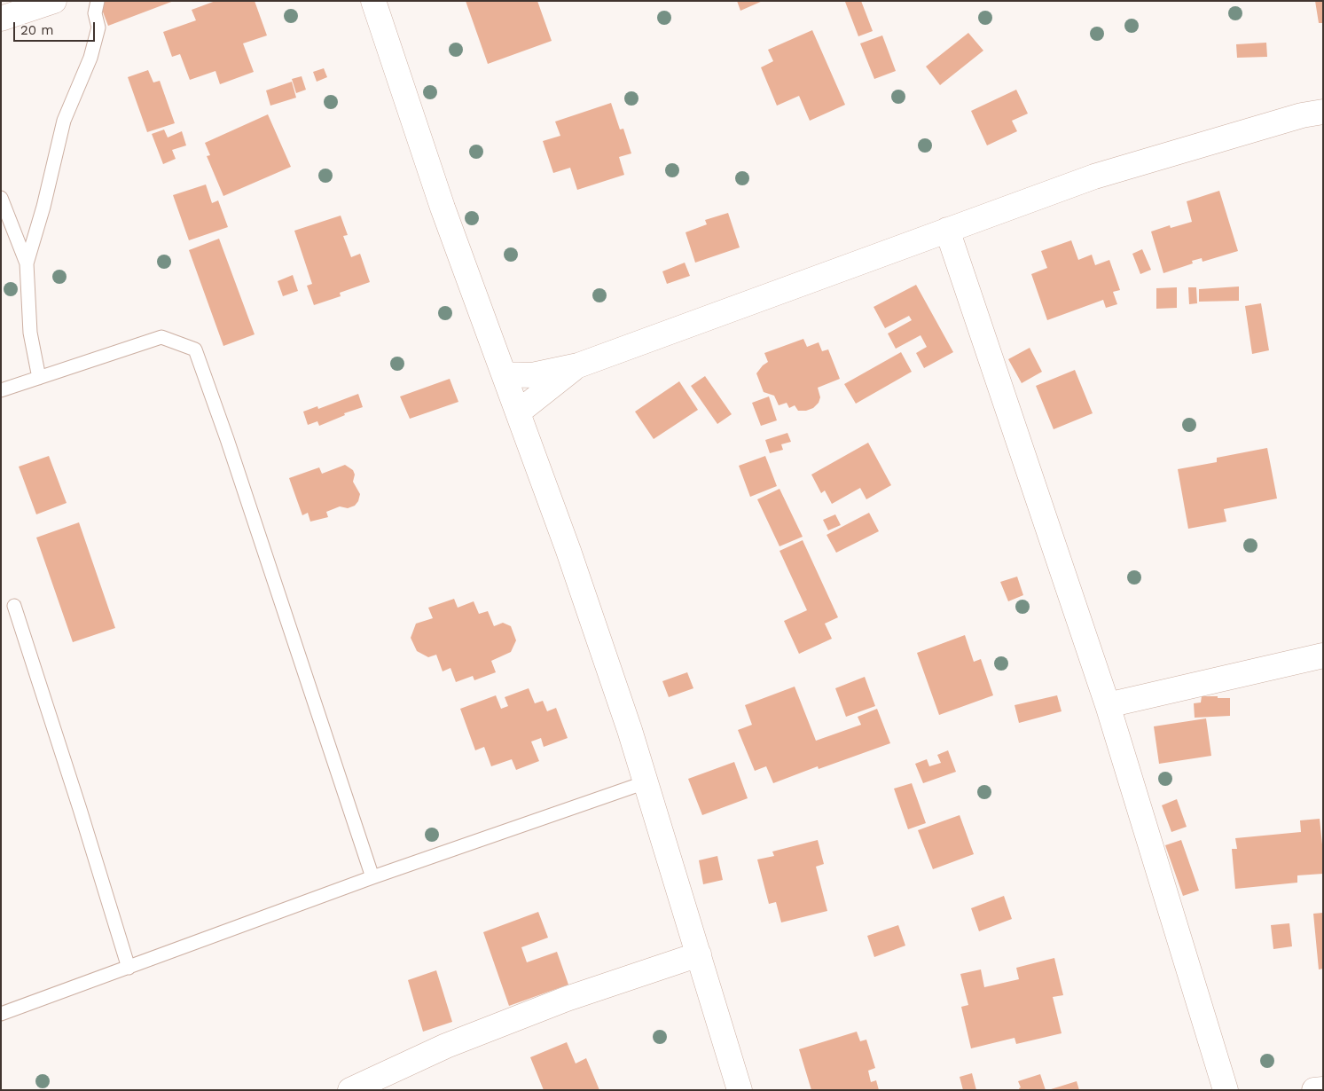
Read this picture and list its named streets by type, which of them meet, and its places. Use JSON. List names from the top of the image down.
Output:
{
  "scale_bar": "20 m"
}
